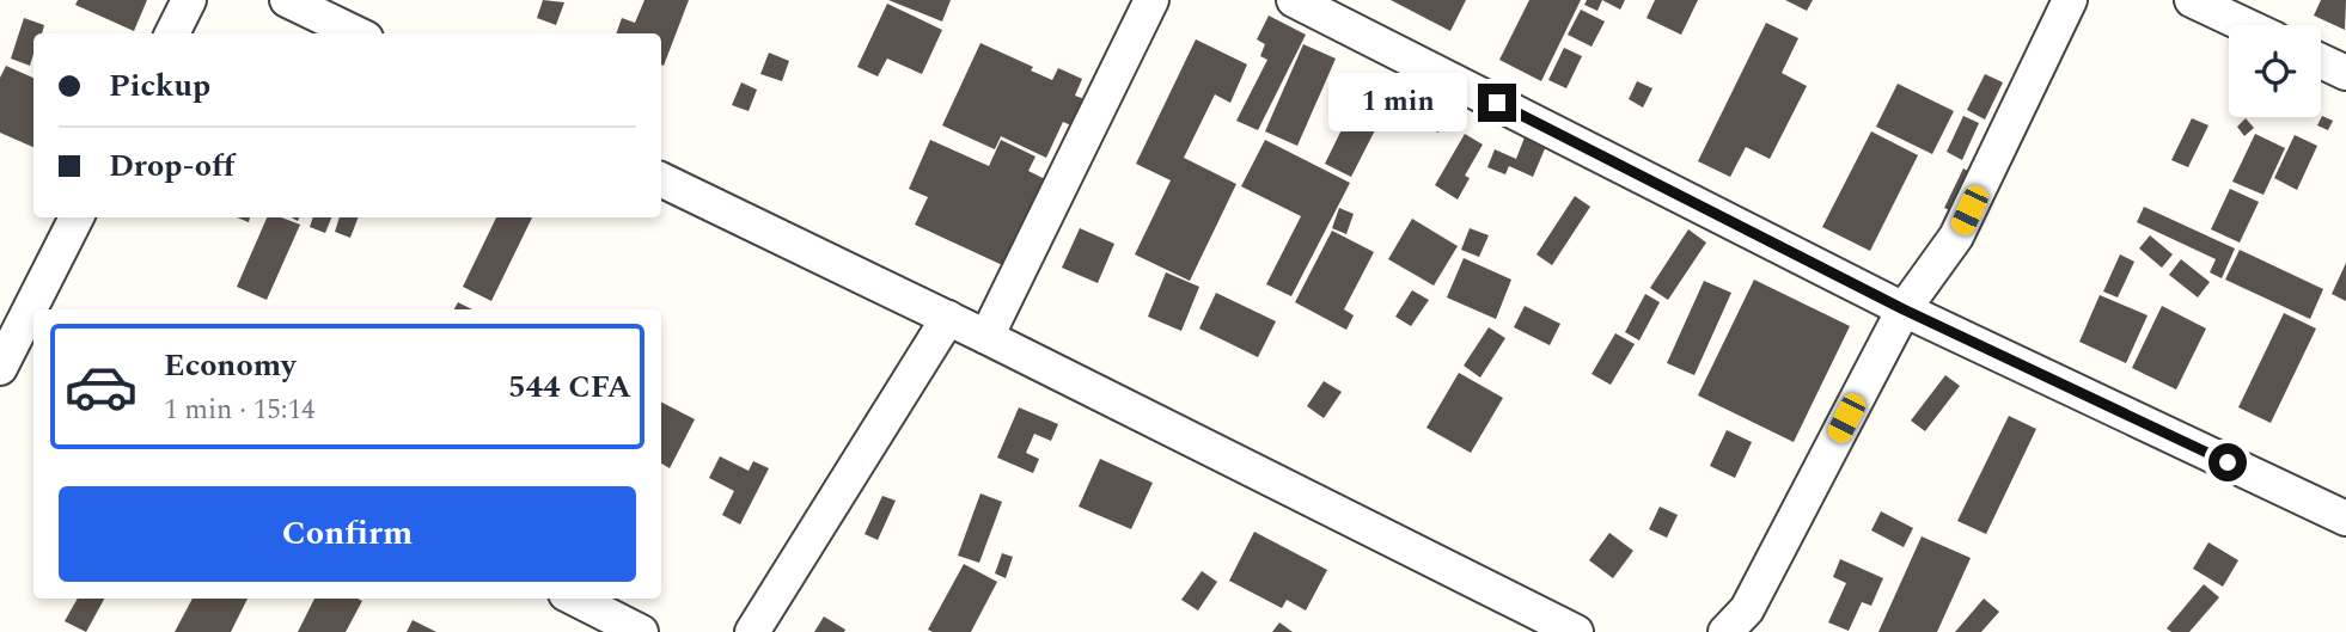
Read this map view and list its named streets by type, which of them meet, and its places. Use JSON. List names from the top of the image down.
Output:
{
  "page": {
    "banner": ["Pickup", "Drop-off"],
    "bubble": "1 min",
    "list": [
      {
        "name": "Economy",
        "note": "1 min · 15:14",
        "value": "544 CFA"
      }
    ],
    "buttons": "Confirm"
  }
}
